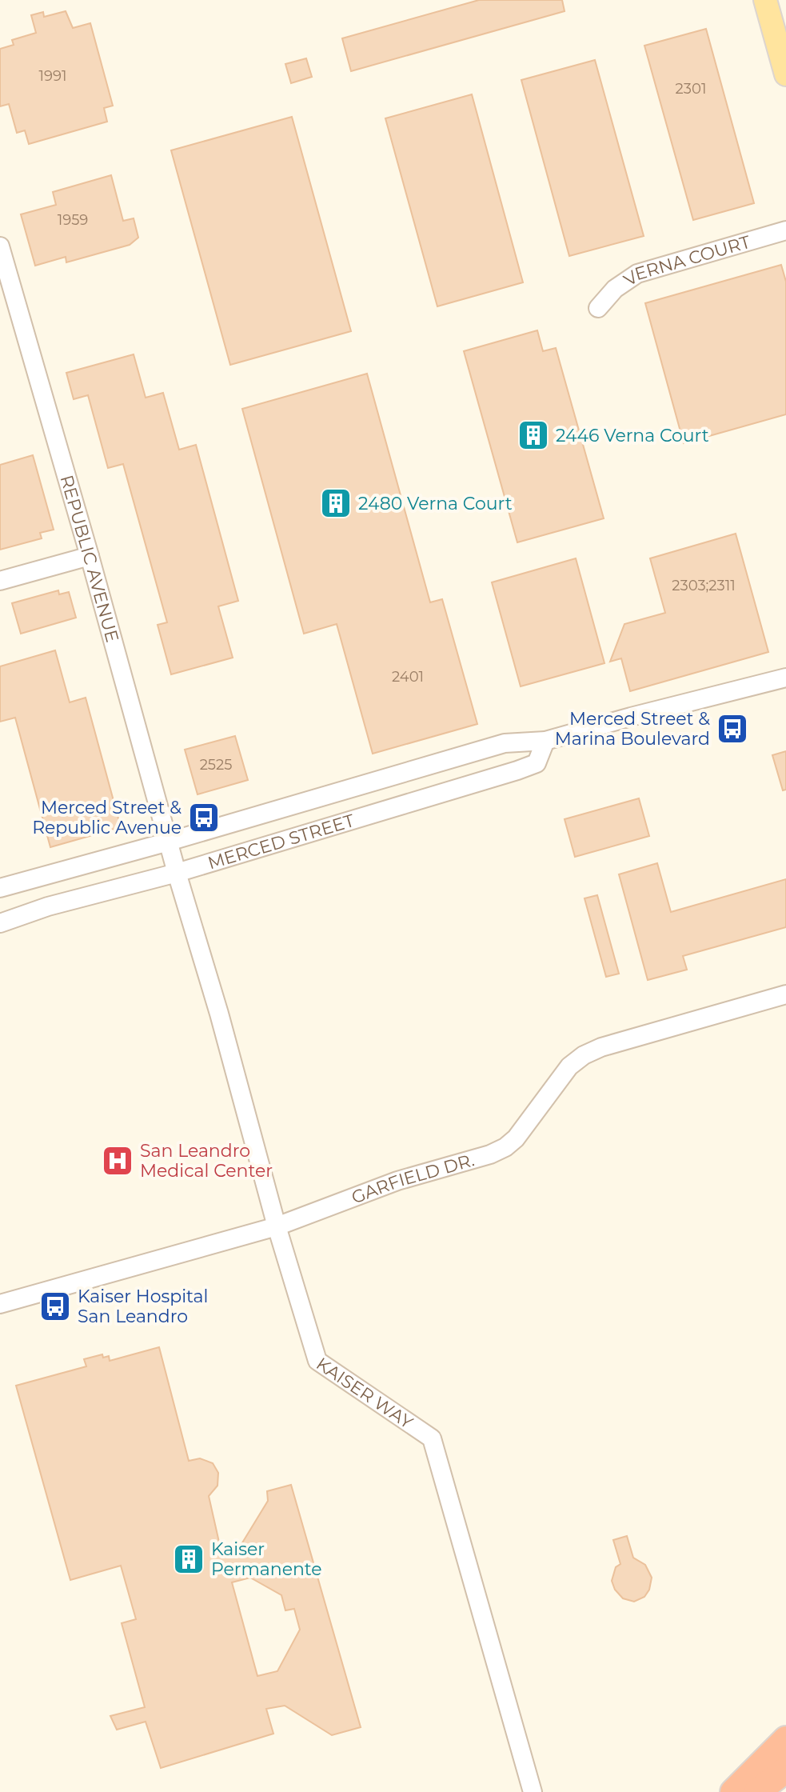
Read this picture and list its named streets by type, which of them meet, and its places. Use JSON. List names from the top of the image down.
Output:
{
  "streets": {
    "street": [
      "VERNA COURT",
      "REPUBLIC AVENUE",
      "MERCED STREET",
      "GARFIELD DR.",
      "KAISER WAY"
    ]
  },
  "crossings": [
    ["REPUBLIC AVENUE", "MERCED STREET"],
    ["REPUBLIC AVENUE", "KAISER WAY"],
    ["MERCED STREET", "KAISER WAY"],
    ["GARFIELD DR.", "KAISER WAY"]
  ],
  "places": {
    "building": ["2446 Verna Court", "2480 Verna Court", "Kaiser Permanente"],
    "bus stop": ["Merced Street & Marina Boulevard", "Merced Street & Republic Avenue", "Kaiser Hospital San Leandro"],
    "hospital": ["San Leandro Medical Center"]
  },
  "house_numbers": [
    "1991",
    "2301",
    "1959",
    "2303;2311",
    "2401",
    "2525"
  ]
}
